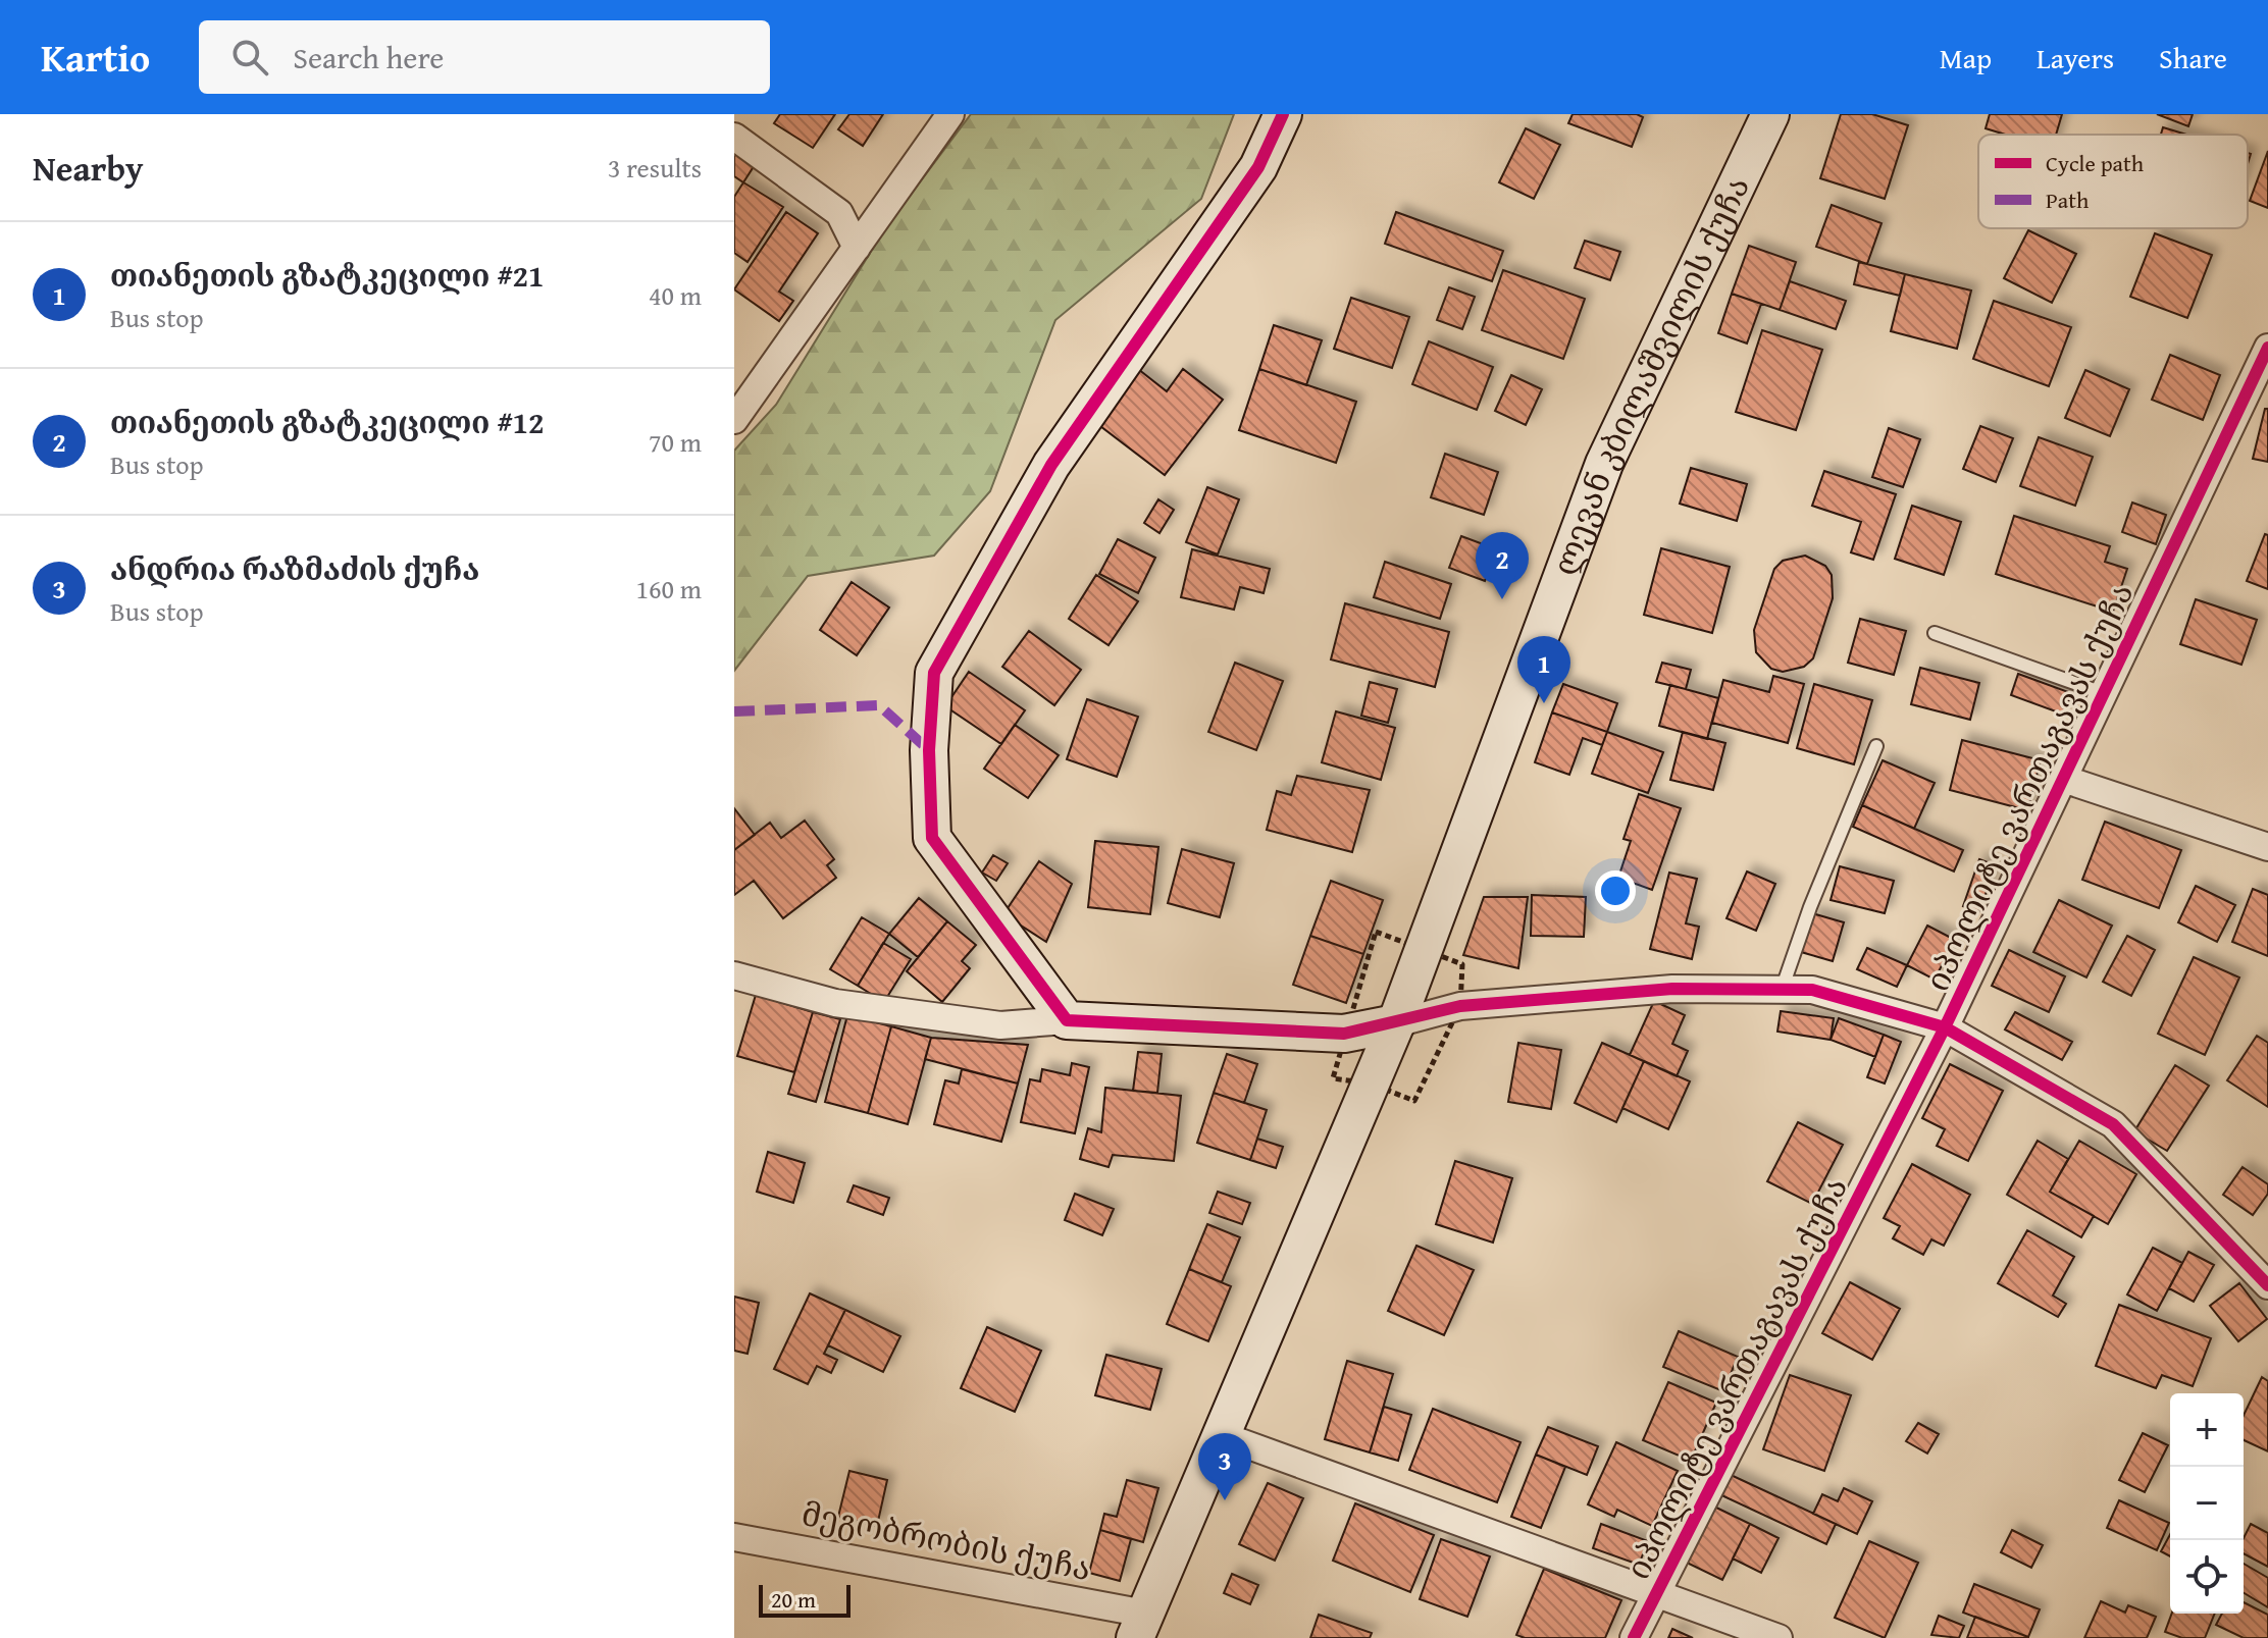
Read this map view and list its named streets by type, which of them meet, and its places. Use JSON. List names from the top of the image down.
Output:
{
  "streets": {
    "main road": ["ლევან კბილაშვილის ქუჩა"],
    "street": ["იპოლიტე ვართაგავას ქუჩა", "მეგობრობის ქუჩა"]
  },
  "crossings": [
    ["ლევან კბილაშვილის ქუჩა", "მეგობრობის ქუჩა"]
  ],
  "legend": ["Cycle path", "Path"],
  "scale_bar": "20 m",
  "page": {
    "header": "Kartio",
    "search": "Search here",
    "nav": ["Map", "Layers", "Share"],
    "heading": ["Nearby", "3 results"],
    "list": [
      {
        "mark": "1",
        "name": "თიანეთის გზატკეცილი #21",
        "note": "Bus stop",
        "value": "40 m"
      },
      {
        "mark": "2",
        "name": "თიანეთის გზატკეცილი #12",
        "note": "Bus stop",
        "value": "70 m"
      },
      {
        "mark": "3",
        "name": "ანდრია რაზმაძის ქუჩა",
        "note": "Bus stop",
        "value": "160 m"
      }
    ],
    "pins": ["2", "1", "3"],
    "map_buttons": ["+", "−"],
    "scale": "20 m"
  }
}
